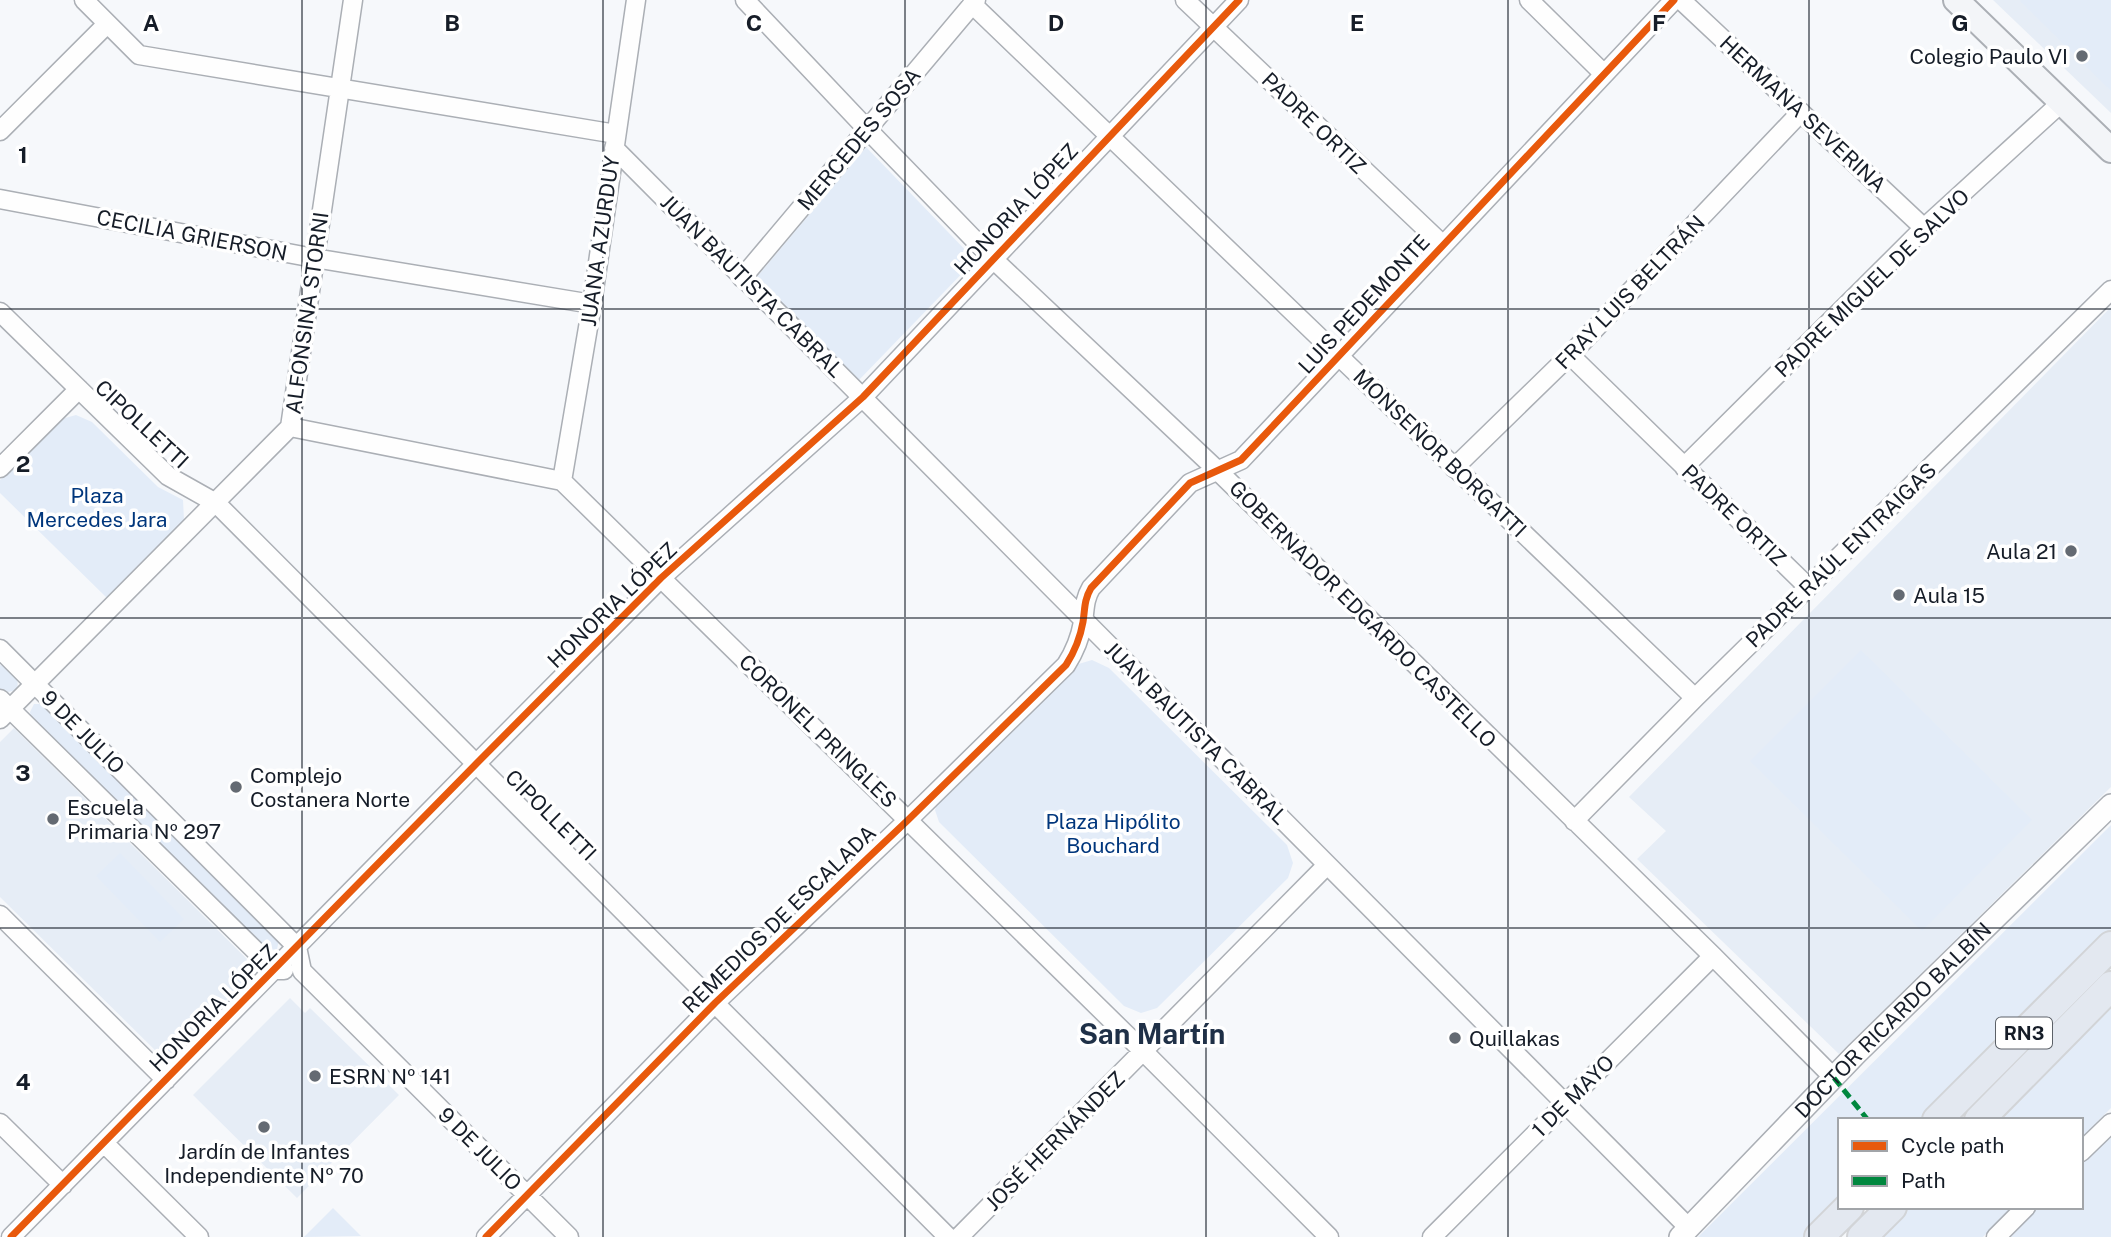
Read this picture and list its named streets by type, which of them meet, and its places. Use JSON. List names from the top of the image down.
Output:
{
  "streets": {
    "highway": ["RN3"],
    "street": [
      "HERMANA SEVERINA",
      "PADRE ORTIZ",
      "MERCEDES SOSA",
      "HONORIA LÓPEZ",
      "CECILIA GRIERSON",
      "JUANA AZURDUY",
      "PADRE MIGUEL DE SALVO",
      "JUAN BAUTISTA CABRAL",
      "FRAY LUIS BELTRÁN",
      "LUIS PEDEMONTE",
      "ALFONSINA STORNI",
      "CIPOLLETTI",
      "MONSEÑOR BORGATTI",
      "PADRE RAÚL ENTRAIGAS",
      "GOBERNADOR EDGARDO CASTELLO",
      "CORONEL PRINGLES",
      "9 DE JULIO",
      "REMEDIOS DE ESCALADA",
      "DOCTOR RICARDO BALBÍN",
      "1 DE MAYO",
      "JOSÉ HERNÁNDEZ"
    ]
  },
  "crossings": [
    ["HERMANA SEVERINA", "PADRE MIGUEL DE SALVO"],
    ["HERMANA SEVERINA", "FRAY LUIS BELTRÁN"],
    ["PADRE ORTIZ", "HONORIA LÓPEZ"],
    ["PADRE ORTIZ", "PADRE MIGUEL DE SALVO"],
    ["PADRE ORTIZ", "FRAY LUIS BELTRÁN"],
    ["PADRE ORTIZ", "LUIS PEDEMONTE"],
    ["PADRE ORTIZ", "PADRE RAÚL ENTRAIGAS"],
    ["MERCEDES SOSA", "JUAN BAUTISTA CABRAL"],
    ["MERCEDES SOSA", "MONSEÑOR BORGATTI"],
    ["MERCEDES SOSA", "GOBERNADOR EDGARDO CASTELLO"],
    ["HONORIA LÓPEZ", "JUAN BAUTISTA CABRAL"],
    ["HONORIA LÓPEZ", "CIPOLLETTI"],
    ["HONORIA LÓPEZ", "MONSEÑOR BORGATTI"],
    ["HONORIA LÓPEZ", "GOBERNADOR EDGARDO CASTELLO"],
    ["HONORIA LÓPEZ", "CORONEL PRINGLES"],
    ["HONORIA LÓPEZ", "9 DE JULIO"],
    ["CECILIA GRIERSON", "JUANA AZURDUY"],
    ["CECILIA GRIERSON", "ALFONSINA STORNI"],
    ["JUANA AZURDUY", "JUAN BAUTISTA CABRAL"],
    ["JUANA AZURDUY", "CORONEL PRINGLES"],
    ["JUAN BAUTISTA CABRAL", "LUIS PEDEMONTE"],
    ["JUAN BAUTISTA CABRAL", "REMEDIOS DE ESCALADA"],
    ["JUAN BAUTISTA CABRAL", "DOCTOR RICARDO BALBÍN"],
    ["JUAN BAUTISTA CABRAL", "1 DE MAYO"],
    ["JUAN BAUTISTA CABRAL", "JOSÉ HERNÁNDEZ"],
    ["FRAY LUIS BELTRÁN", "MONSEÑOR BORGATTI"],
    ["LUIS PEDEMONTE", "MONSEÑOR BORGATTI"],
    ["LUIS PEDEMONTE", "GOBERNADOR EDGARDO CASTELLO"],
    ["LUIS PEDEMONTE", "REMEDIOS DE ESCALADA"],
    ["ALFONSINA STORNI", "CIPOLLETTI"],
    ["ALFONSINA STORNI", "9 DE JULIO"],
    ["CIPOLLETTI", "REMEDIOS DE ESCALADA"],
    ["MONSEÑOR BORGATTI", "PADRE RAÚL ENTRAIGAS"],
    ["PADRE RAÚL ENTRAIGAS", "GOBERNADOR EDGARDO CASTELLO"],
    ["GOBERNADOR EDGARDO CASTELLO", "DOCTOR RICARDO BALBÍN"],
    ["GOBERNADOR EDGARDO CASTELLO", "1 DE MAYO"],
    ["CORONEL PRINGLES", "REMEDIOS DE ESCALADA"],
    ["CORONEL PRINGLES", "JOSÉ HERNÁNDEZ"],
    ["9 DE JULIO", "REMEDIOS DE ESCALADA"]
  ],
  "districts": ["San Martín"],
  "parks": ["Plaza Mercedes Jara", "Plaza Hipólito Bouchard"],
  "places": [
    "Colegio Paulo VI",
    "Aula 21",
    "Aula 15",
    "Complejo Costanera Norte",
    "Escuela Primaria Nº 297",
    "Quillakas",
    "ESRN Nº 141",
    "Jardín de Infantes Independiente Nº 70"
  ],
  "legend": ["Cycle path", "Path"],
  "grid": {
    "columns": [
      "A",
      "B",
      "C",
      "D",
      "E",
      "F",
      "G"
    ],
    "rows": [
      "1",
      "2",
      "3",
      "4"
    ]
  }
}
